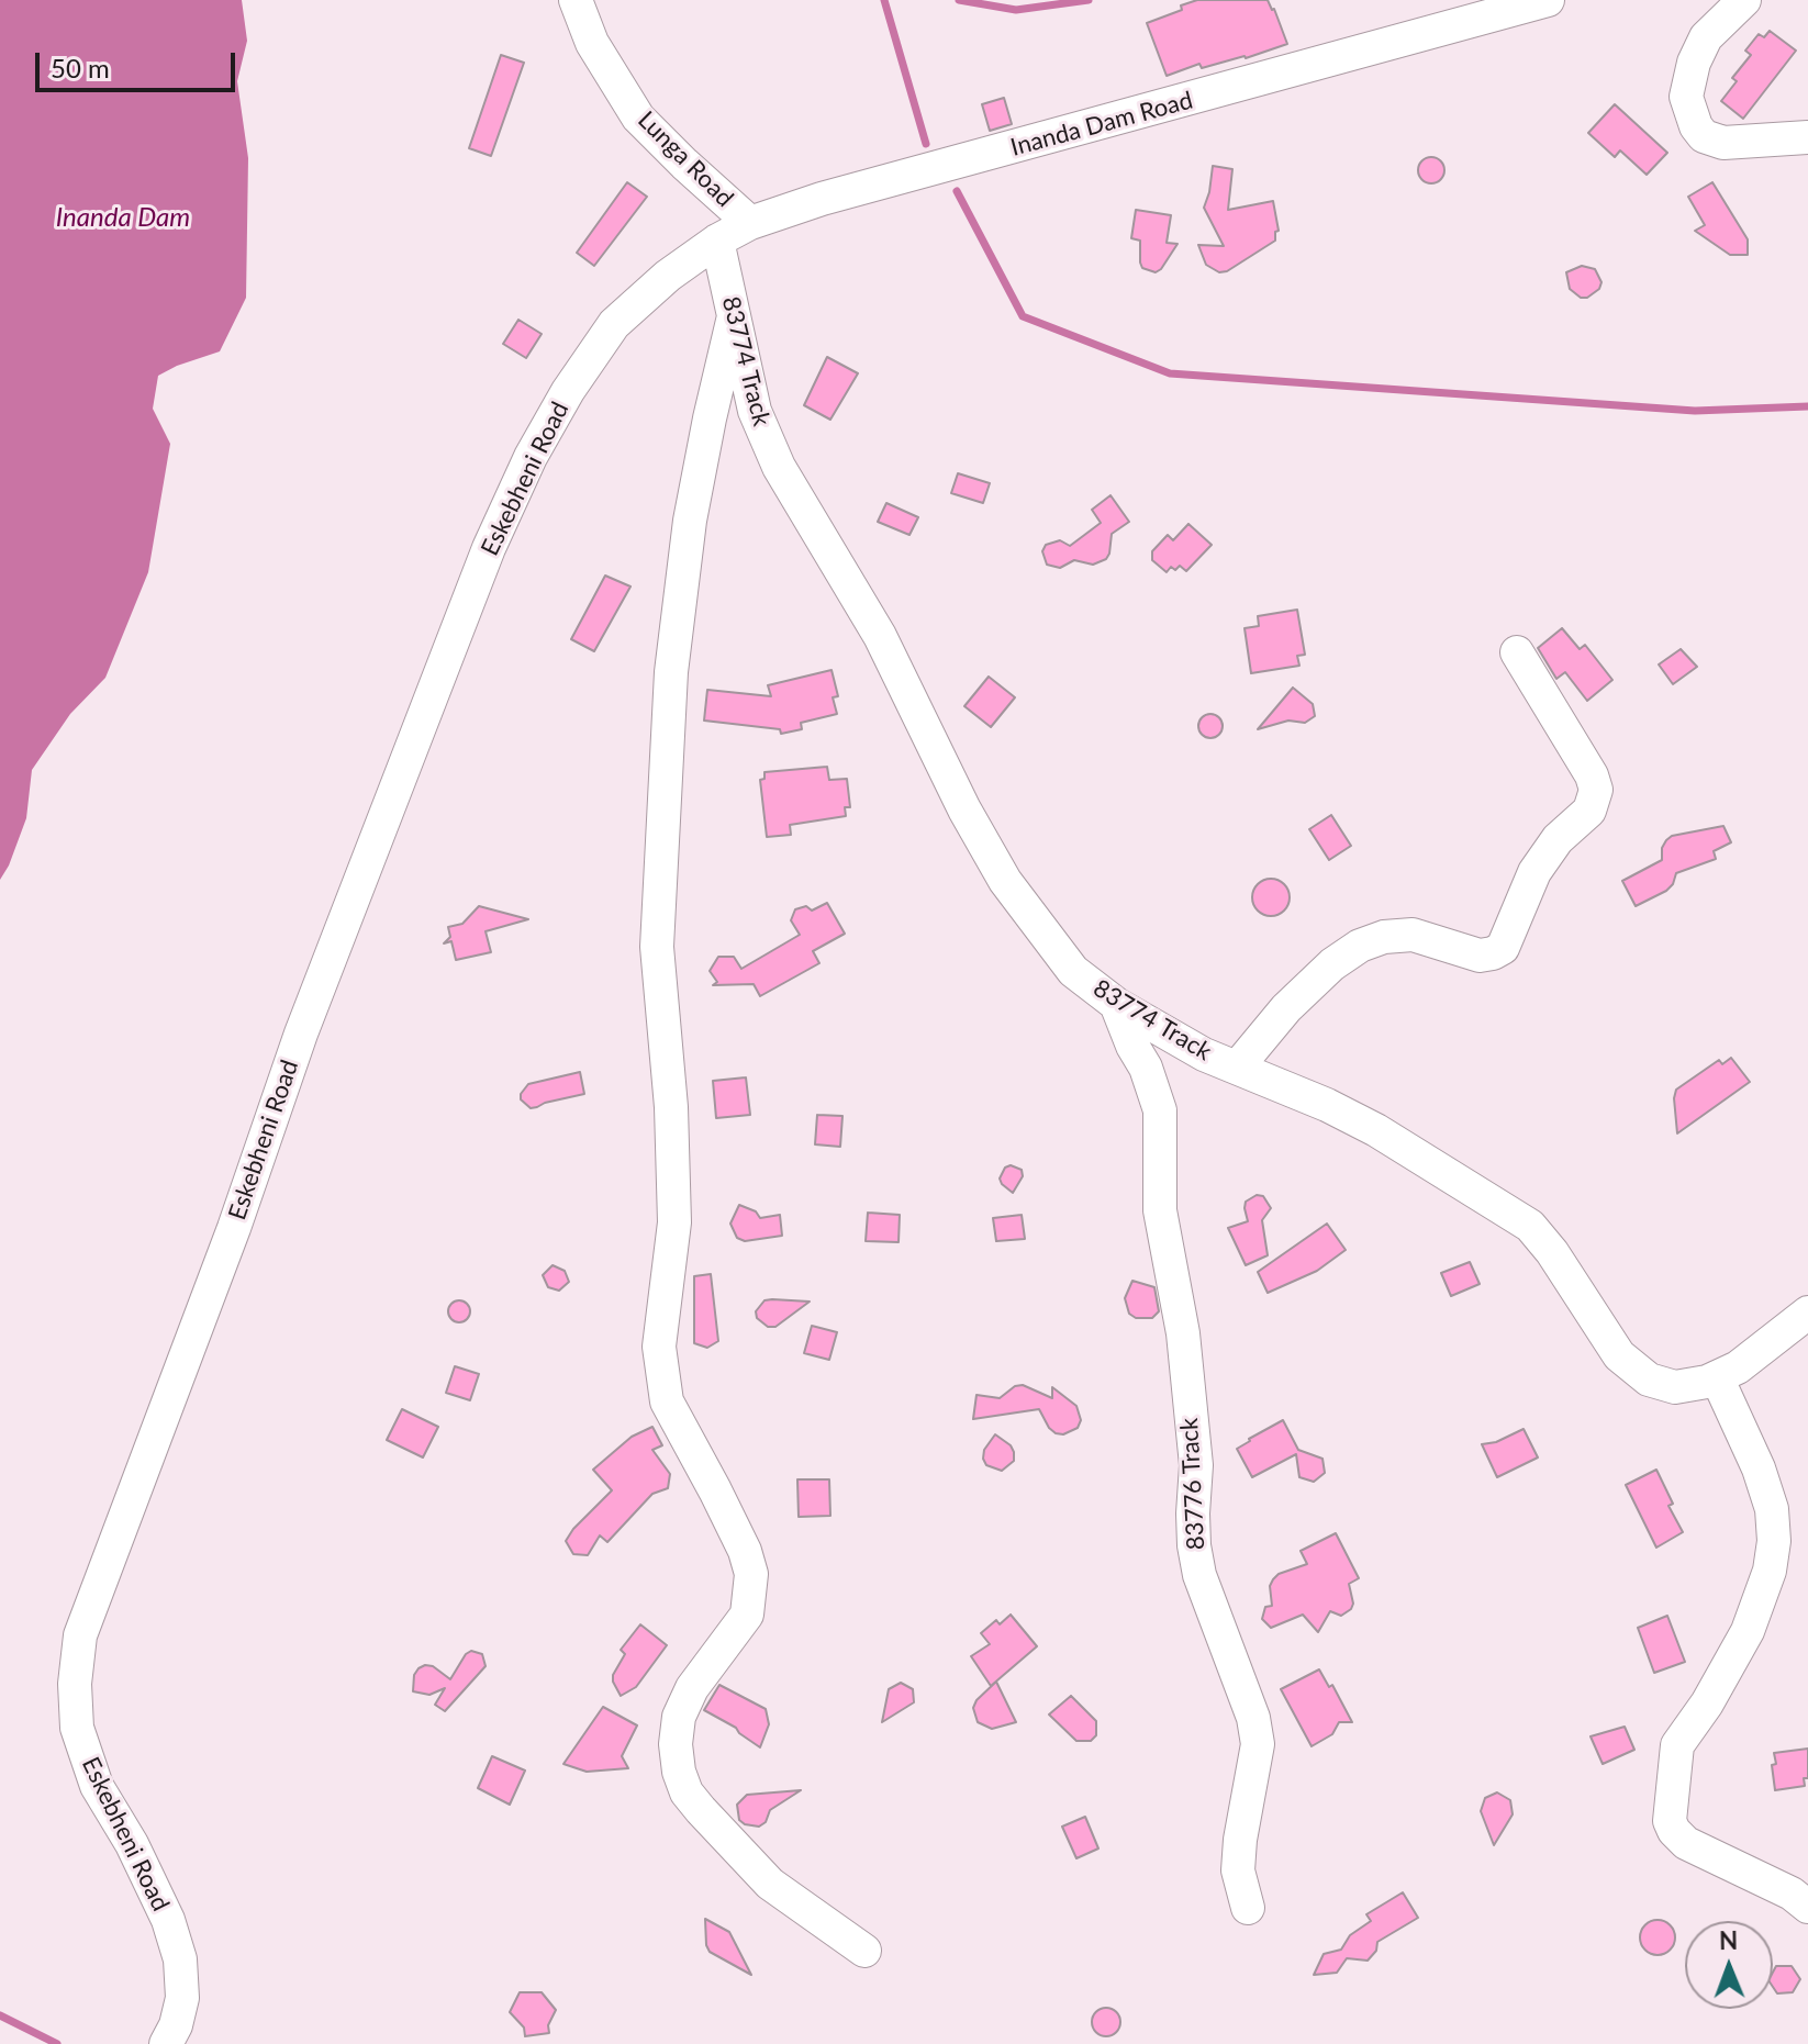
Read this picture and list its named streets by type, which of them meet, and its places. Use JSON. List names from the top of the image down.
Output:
{
  "streets": {
    "street": [
      "Inanda Dam Road",
      "Lunga Road",
      "83774 Track",
      "Eskebheni Road",
      "83776 Track"
    ]
  },
  "crossings": [
    ["Inanda Dam Road", "Lunga Road"],
    ["Inanda Dam Road", "83774 Track"],
    ["Inanda Dam Road", "Eskebheni Road"],
    ["83774 Track", "83776 Track"]
  ],
  "water": ["Inanda Dam"],
  "scale_bar": "50 m",
  "north": "top"
}
